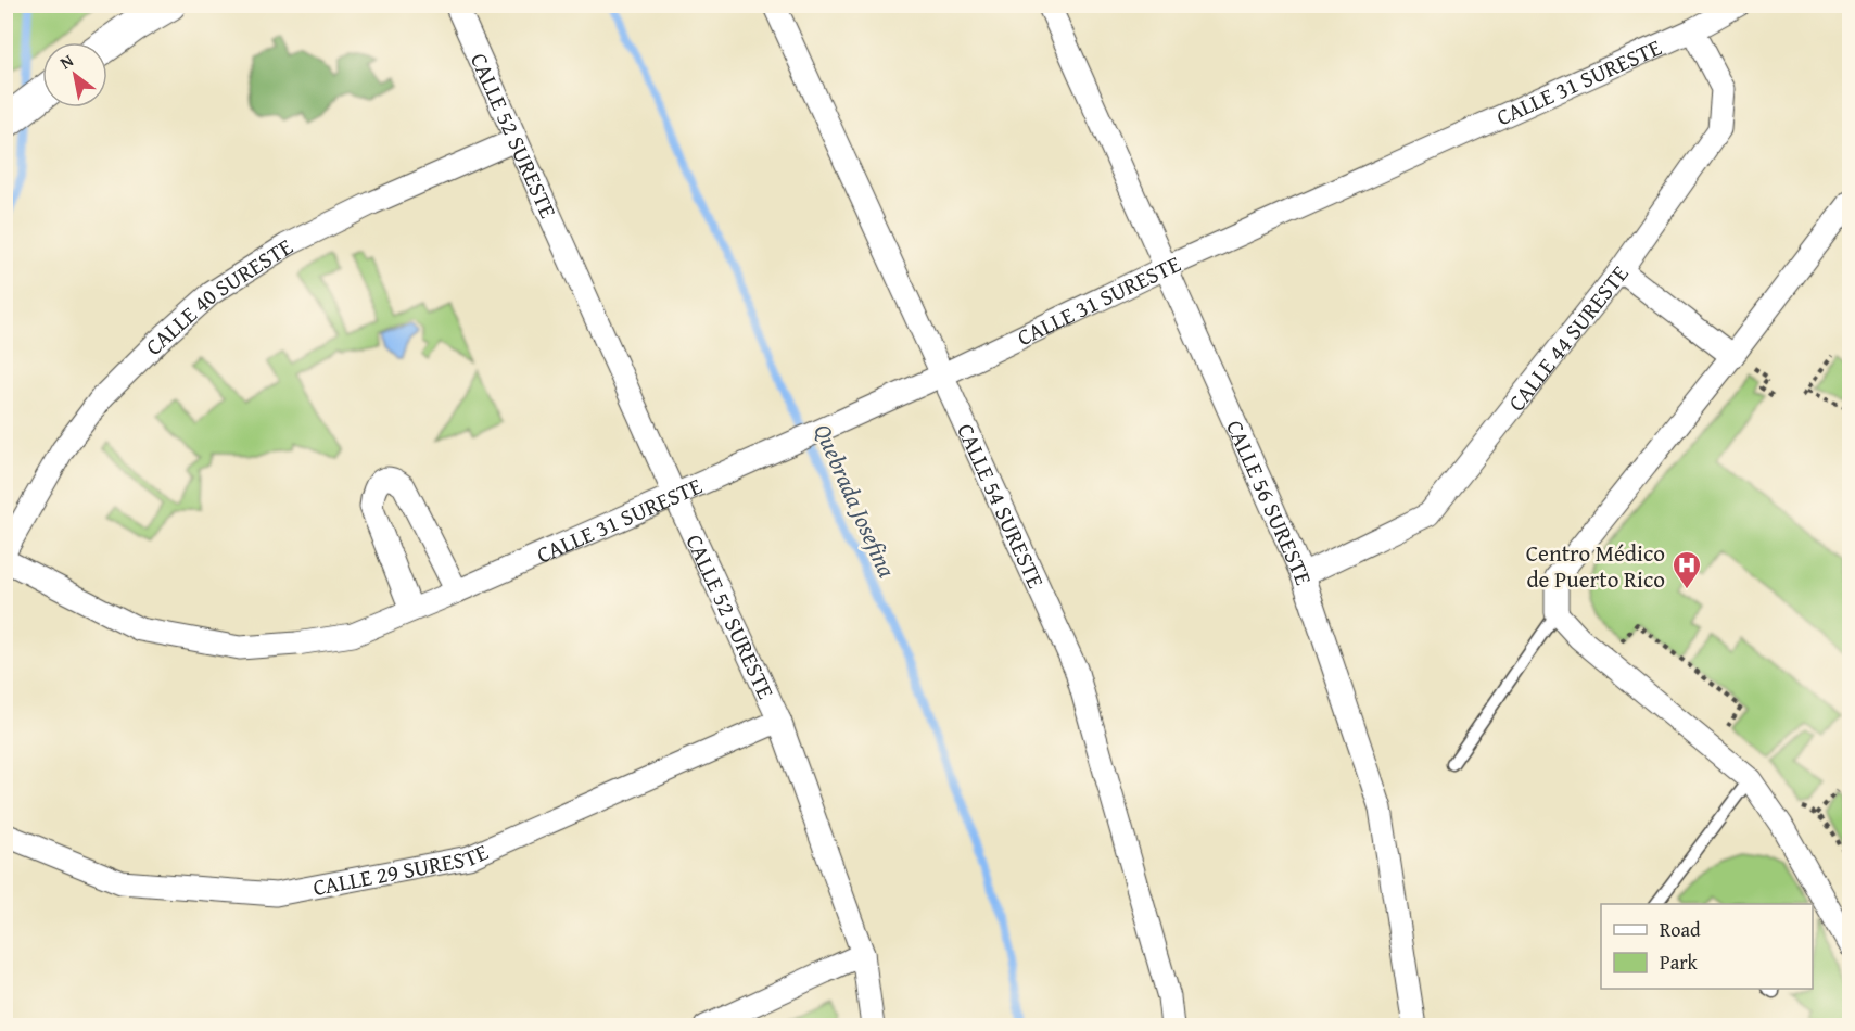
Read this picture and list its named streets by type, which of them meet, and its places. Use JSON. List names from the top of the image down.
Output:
{
  "streets": {
    "street": [
      "CALLE 31 SURESTE",
      "CALLE 52 SURESTE",
      "CALLE 40 SURESTE",
      "CALLE 44 SURESTE",
      "CALLE 56 SURESTE",
      "CALLE 54 SURESTE",
      "CALLE 29 SURESTE"
    ]
  },
  "crossings": [
    ["CALLE 31 SURESTE", "CALLE 52 SURESTE"],
    ["CALLE 31 SURESTE", "CALLE 44 SURESTE"],
    ["CALLE 31 SURESTE", "CALLE 56 SURESTE"],
    ["CALLE 31 SURESTE", "CALLE 54 SURESTE"],
    ["CALLE 52 SURESTE", "CALLE 40 SURESTE"],
    ["CALLE 52 SURESTE", "CALLE 29 SURESTE"],
    ["CALLE 44 SURESTE", "CALLE 56 SURESTE"]
  ],
  "water": ["Quebrada Josefina"],
  "places": {
    "hospital": ["Centro Médico de Puerto Rico"]
  },
  "legend": ["Road", "Park"],
  "north": "top left"
}
